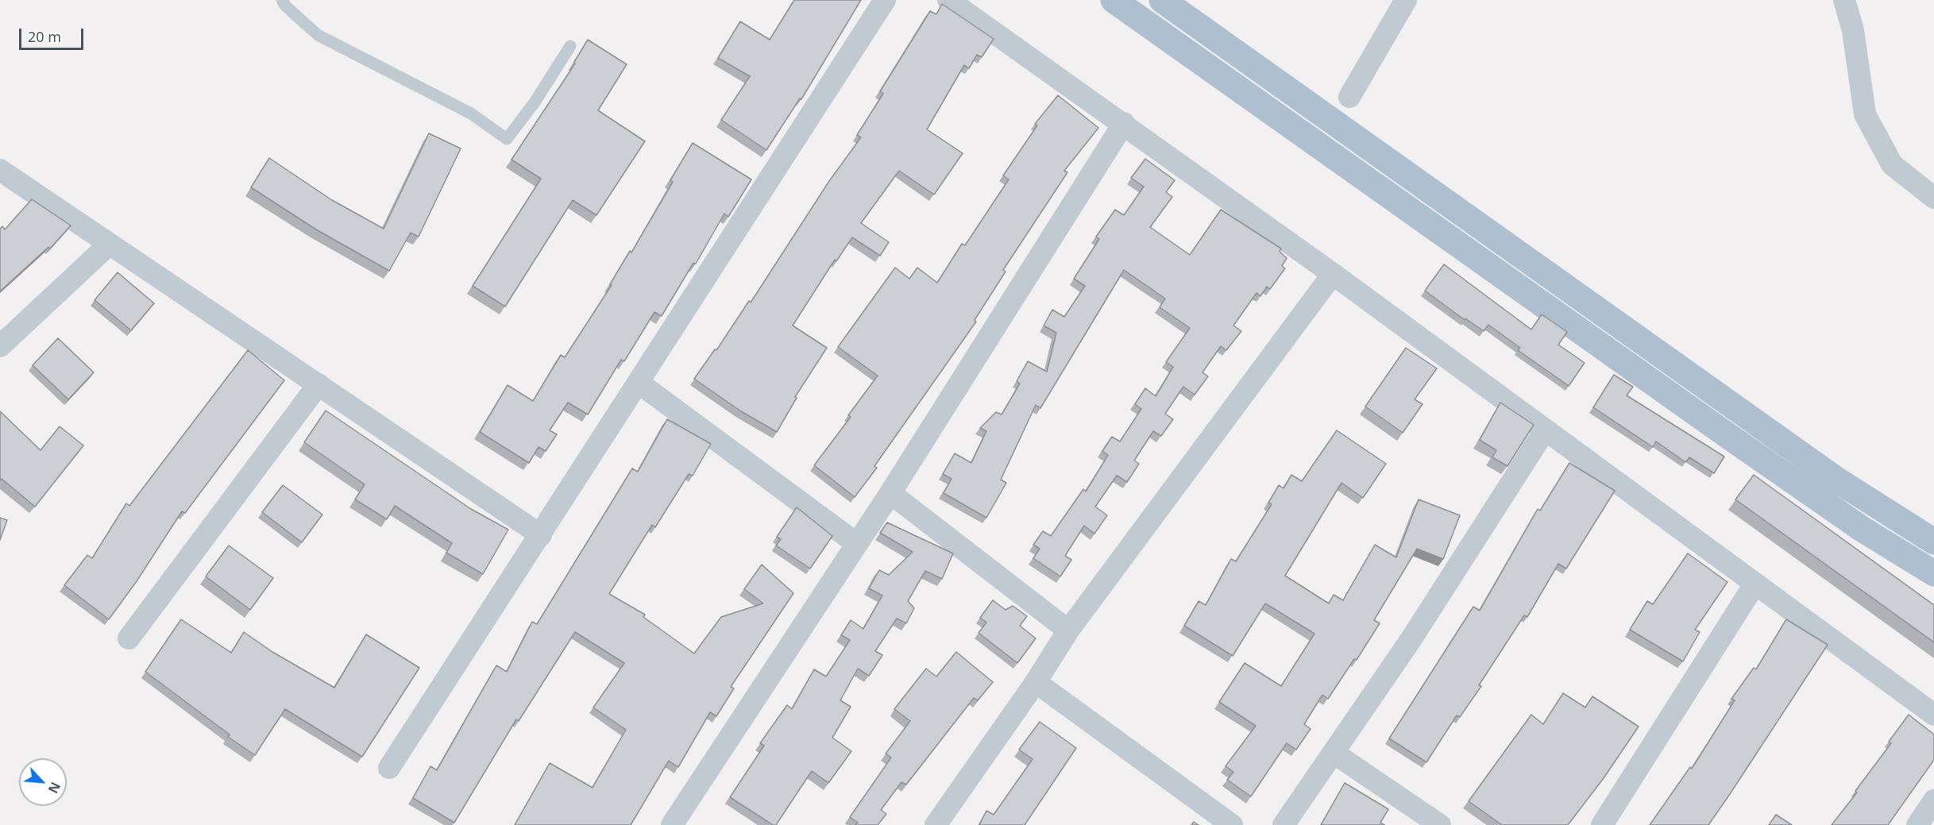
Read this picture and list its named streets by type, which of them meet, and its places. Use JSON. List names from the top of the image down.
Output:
{
  "scale_bar": "20 m",
  "north": "bottom right"
}
